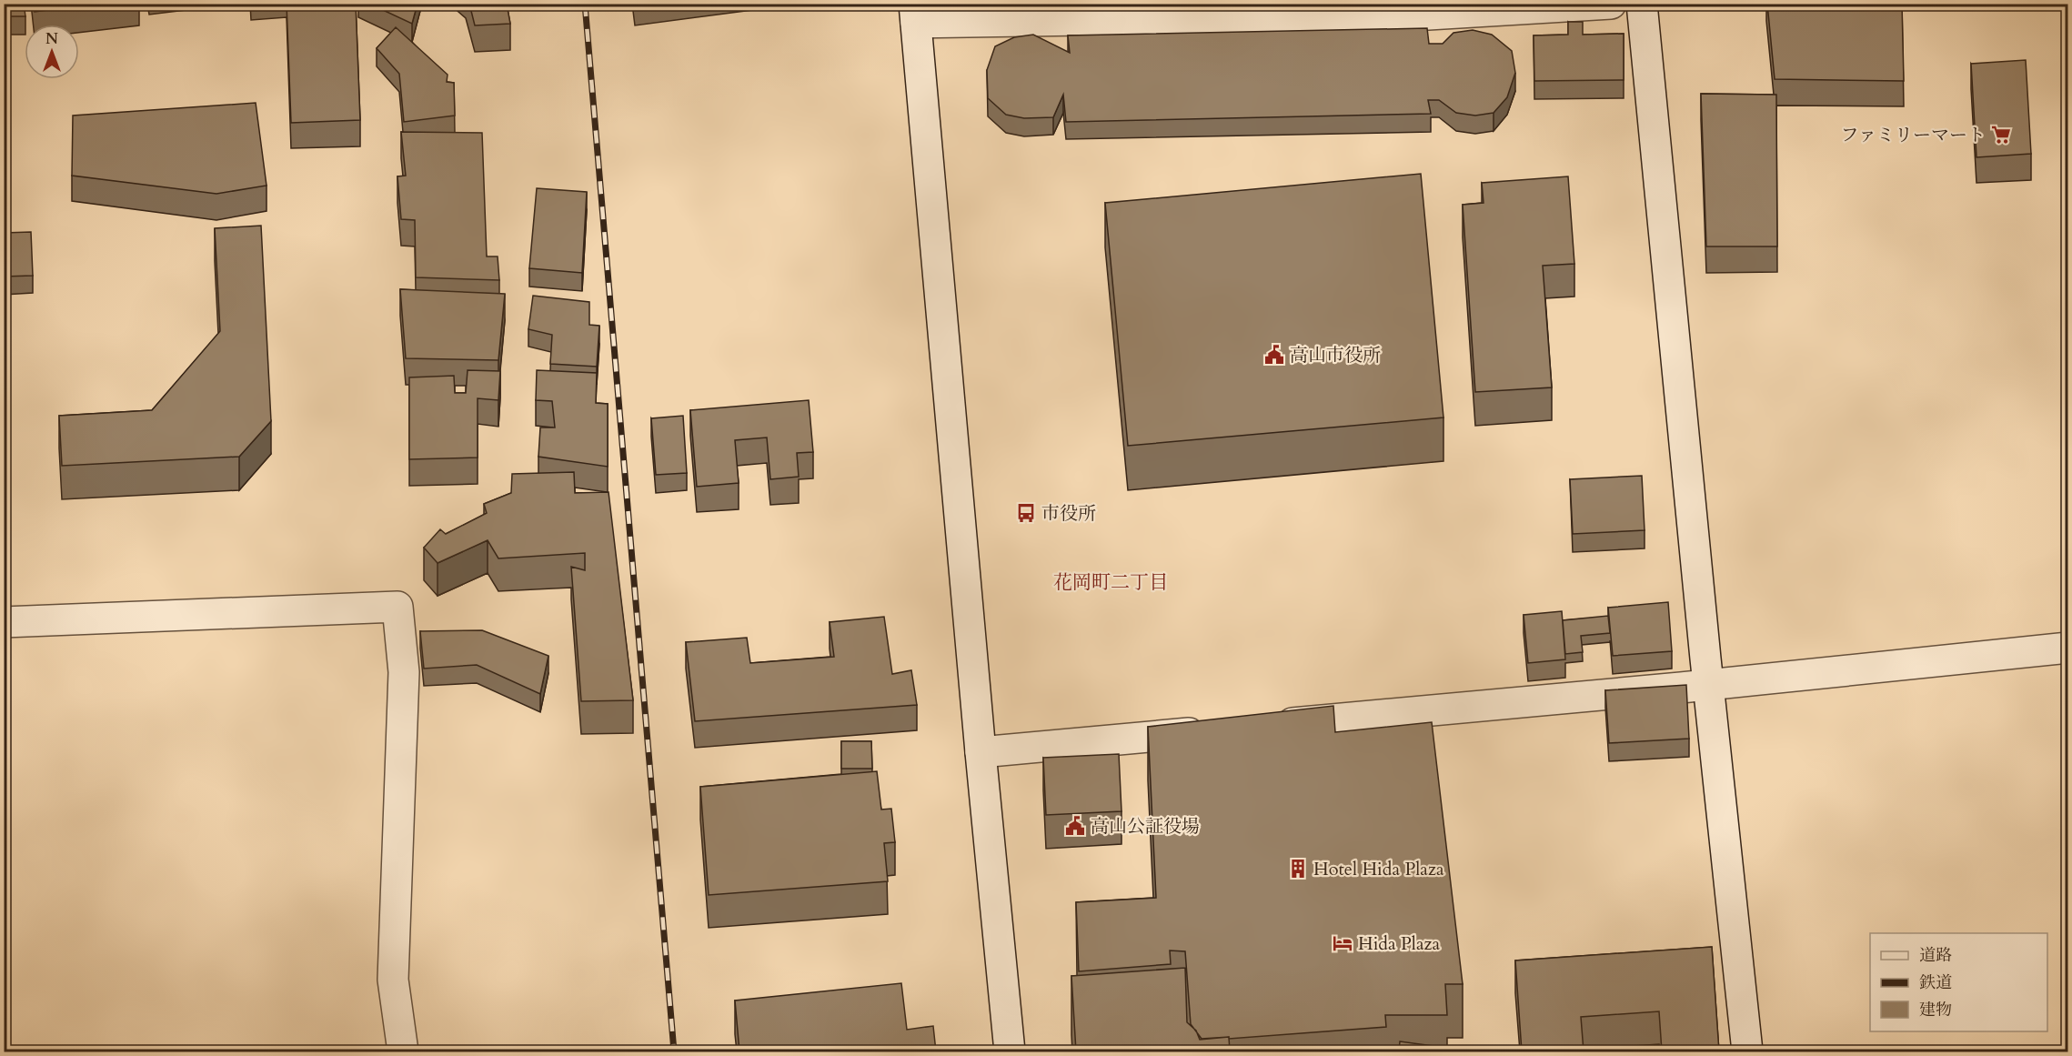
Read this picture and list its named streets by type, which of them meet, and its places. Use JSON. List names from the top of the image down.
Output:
{
  "districts": ["花岡町二丁目"],
  "places": {
    "supermarket": ["ファミリーマート"],
    "public building": ["高山市役所", "高山公証役場"],
    "bus stop": ["市役所"],
    "building": ["Hotel Hida Plaza"],
    "hotel": ["Hida Plaza"]
  },
  "legend": ["道路", "鉄道", "建物"],
  "north": "top"
}
